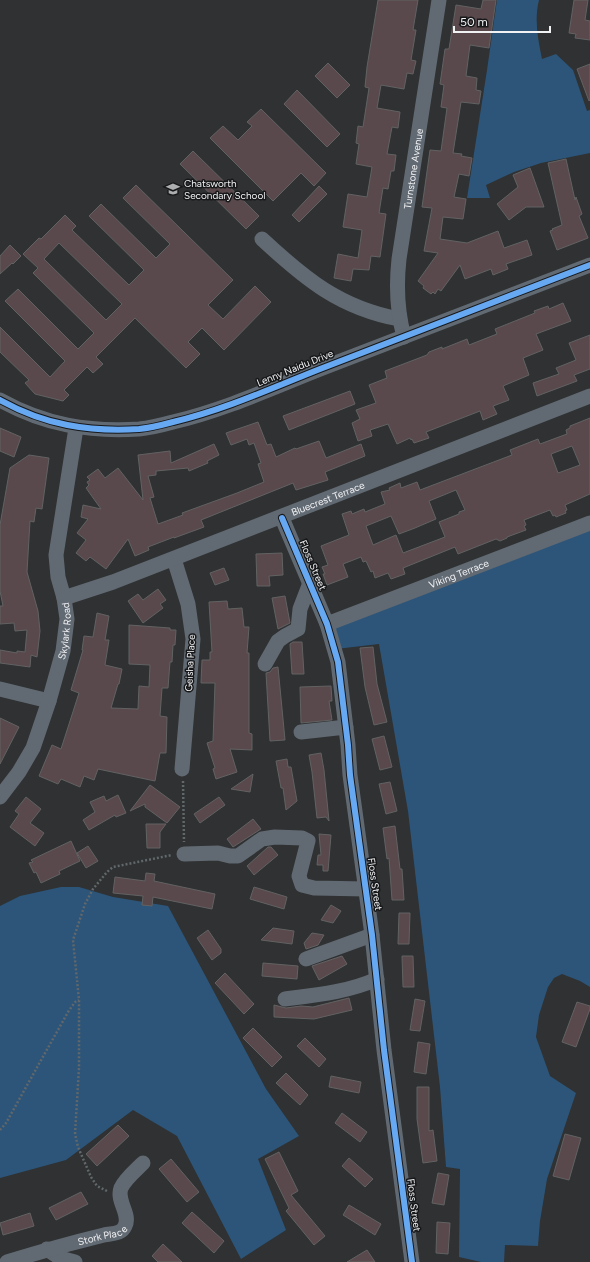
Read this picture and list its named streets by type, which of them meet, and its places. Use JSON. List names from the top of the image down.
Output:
{
  "streets": {
    "street": [
      "Turnstone Avenue",
      "Lenny Naidu Drive",
      "Bluecrest Terrace",
      "Floss Street",
      "Viking Terrace",
      "Skylark Road",
      "Geisha Place",
      "Stork Place"
    ]
  },
  "crossings": [
    ["Turnstone Avenue", "Lenny Naidu Drive"],
    ["Lenny Naidu Drive", "Skylark Road"],
    ["Bluecrest Terrace", "Floss Street"],
    ["Bluecrest Terrace", "Skylark Road"],
    ["Bluecrest Terrace", "Geisha Place"],
    ["Floss Street", "Viking Terrace"]
  ],
  "places": {
    "school or university": ["Chatsworth Secondary School"]
  },
  "scale_bar": "50 m"
}
